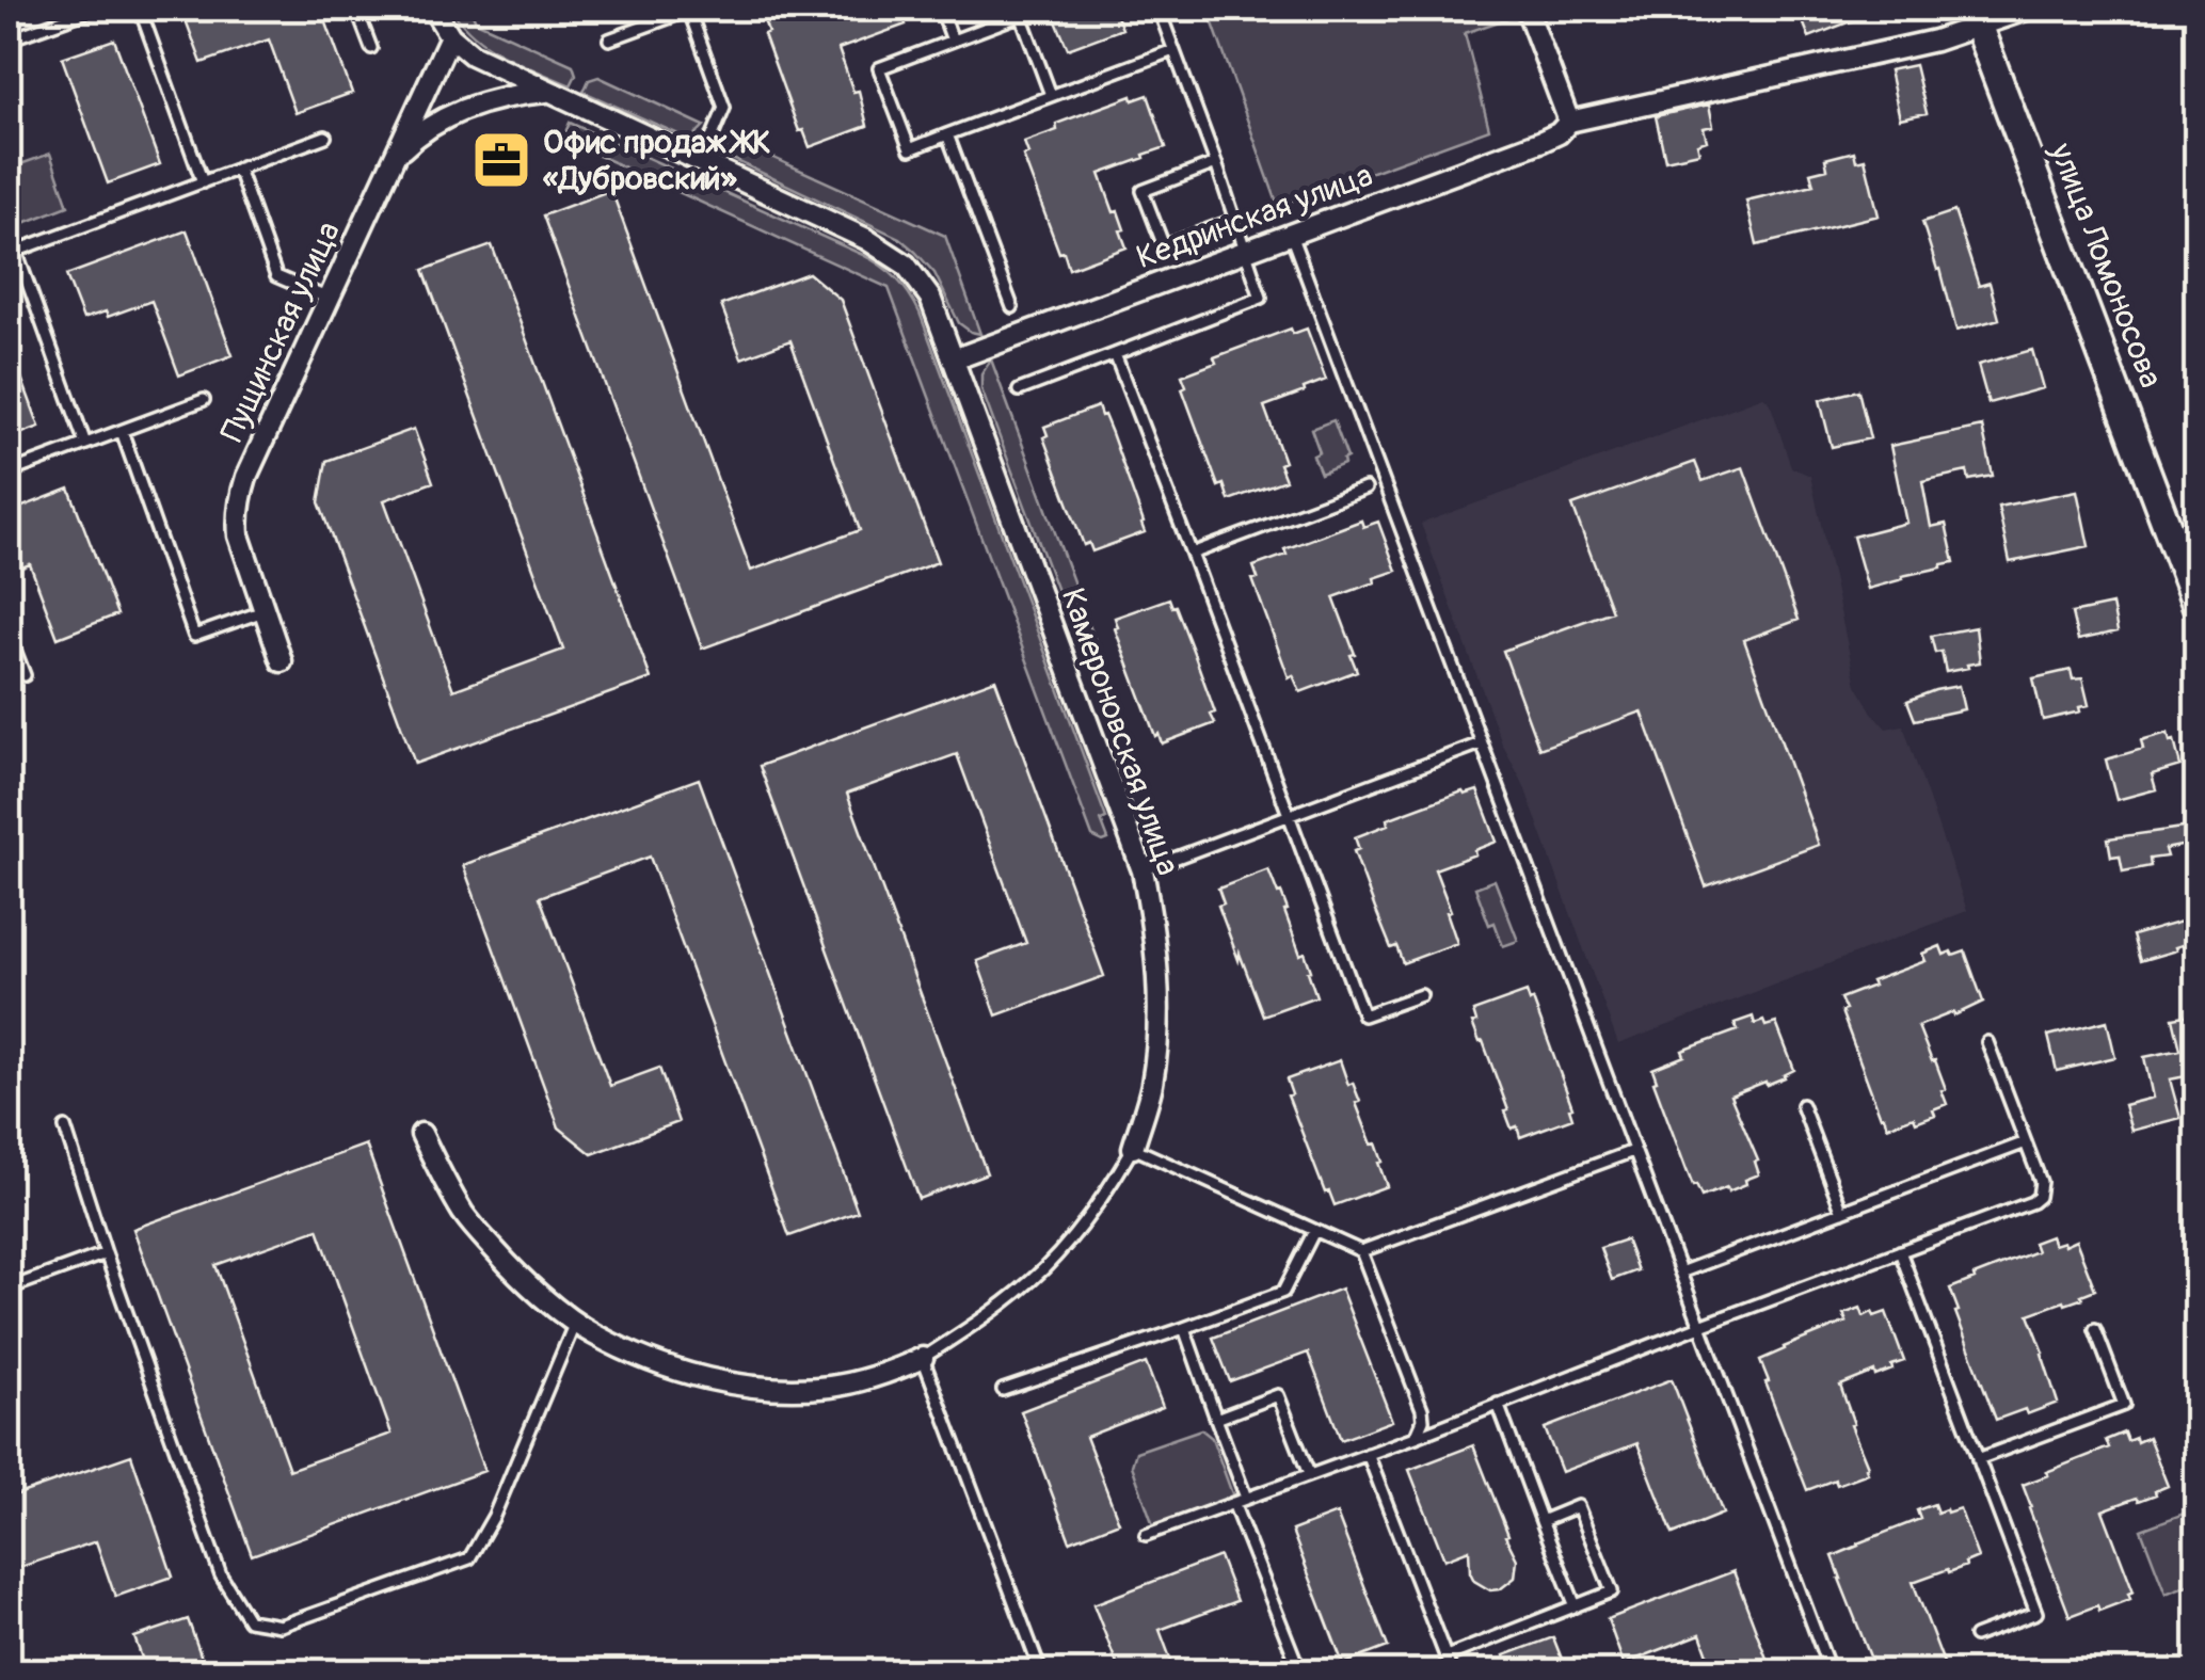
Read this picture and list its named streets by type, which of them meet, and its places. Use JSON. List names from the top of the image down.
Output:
{
  "streets": {
    "street": [
      "Кедринская улица",
      "улица Ломоносова",
      "Пущинская улица",
      "Камероновская улица"
    ]
  },
  "crossings": [
    ["Кедринская улица", "улица Ломоносова"],
    ["Кедринская улица", "Камероновская улица"],
    ["Пущинская улица", "Камероновская улица"]
  ],
  "places": {
    "office": ["Офис продаж ЖК «Дубровский»"]
  }
}
